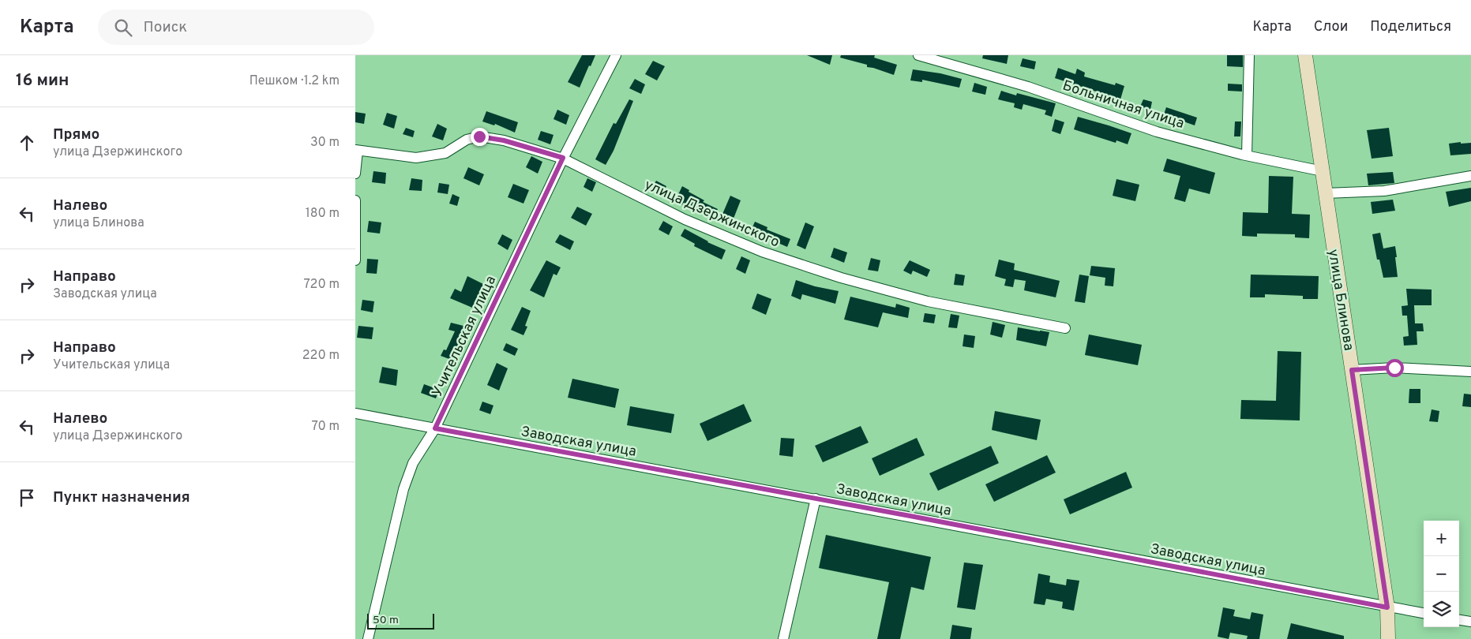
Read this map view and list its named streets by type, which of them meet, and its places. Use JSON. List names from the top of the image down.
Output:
{
  "streets": {
    "main road": ["улица Блинова"],
    "street": [
      "Больничная улица",
      "улица Дзержинского",
      "Учительская улица",
      "Заводская улица"
    ]
  },
  "crossings": [
    ["Больничная улица", "улица Блинова"],
    ["улица Дзержинского", "Учительская улица"],
    ["улица Блинова", "Заводская улица"],
    ["Учительская улица", "Заводская улица"]
  ],
  "scale_bar": "50 m",
  "page": {
    "header": "Карта",
    "search": "Поиск",
    "nav": ["Карта", "Слои", "Поделиться"],
    "heading": ["16 мин", "Пешком · 1.2 km"],
    "list": [
      ["Прямо", "улица Дзержинского", "30 m"],
      ["Налево", "улица Блинова", "180 m"],
      ["Направо", "Заводская улица", "720 m"],
      ["Направо", "Учительская улица", "220 m"],
      ["Налево", "улица Дзержинского", "70 m"],
      "Пункт назначения"
    ],
    "map_buttons": ["+", "−"],
    "scale": "50 m"
  }
}
